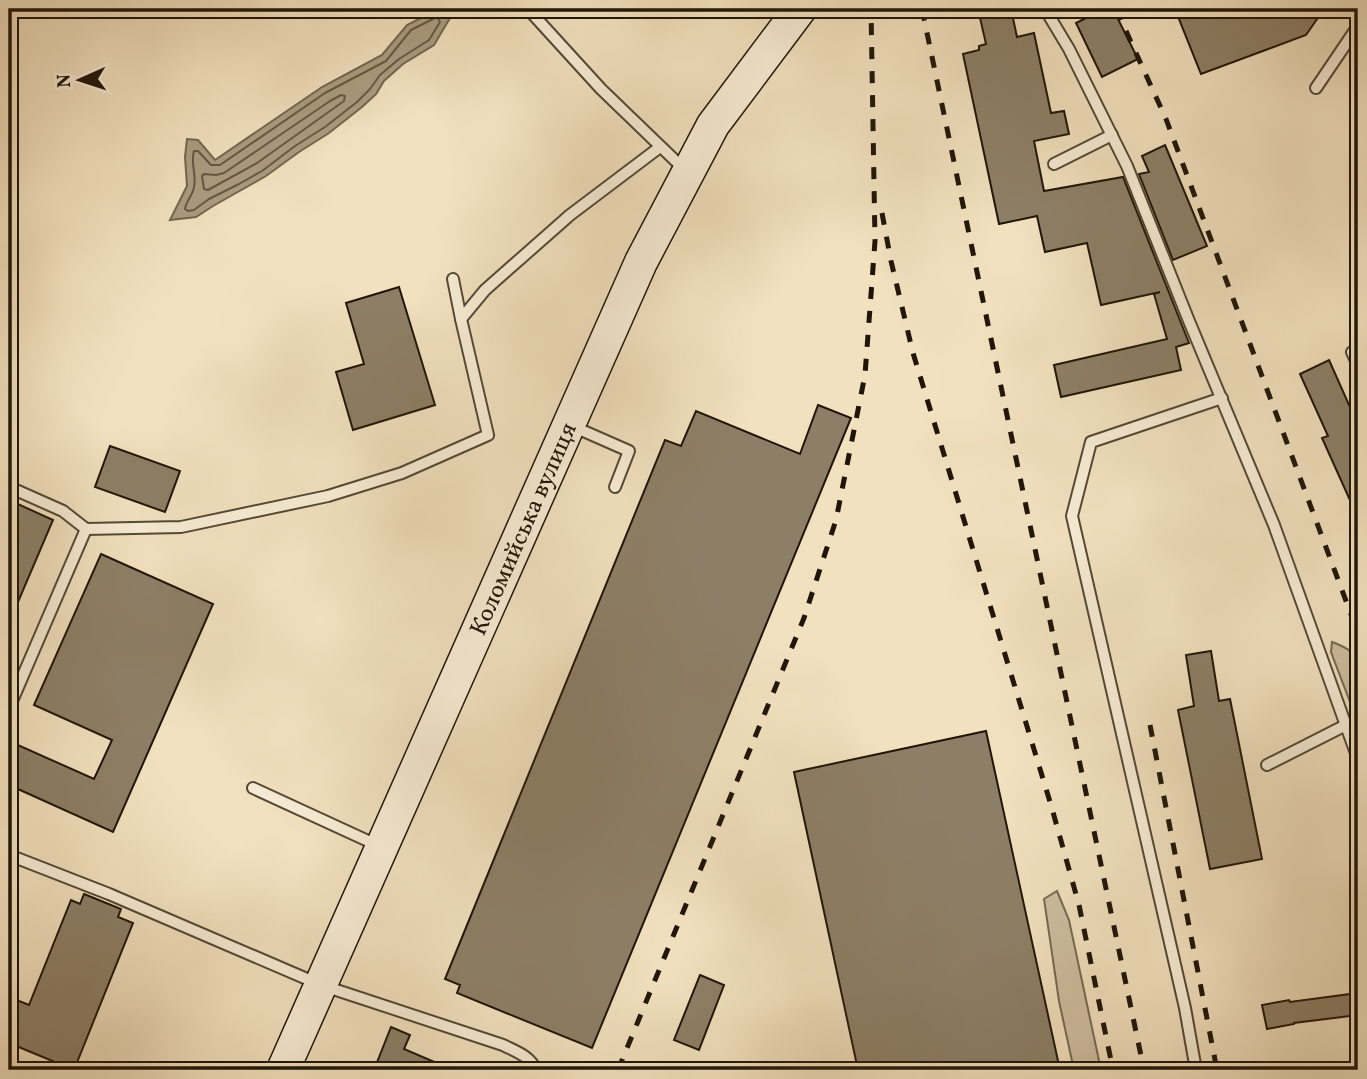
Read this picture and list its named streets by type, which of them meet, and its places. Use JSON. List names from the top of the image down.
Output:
{
  "streets": {
    "street": ["Коломийська вулиця"]
  },
  "north": "left"
}
